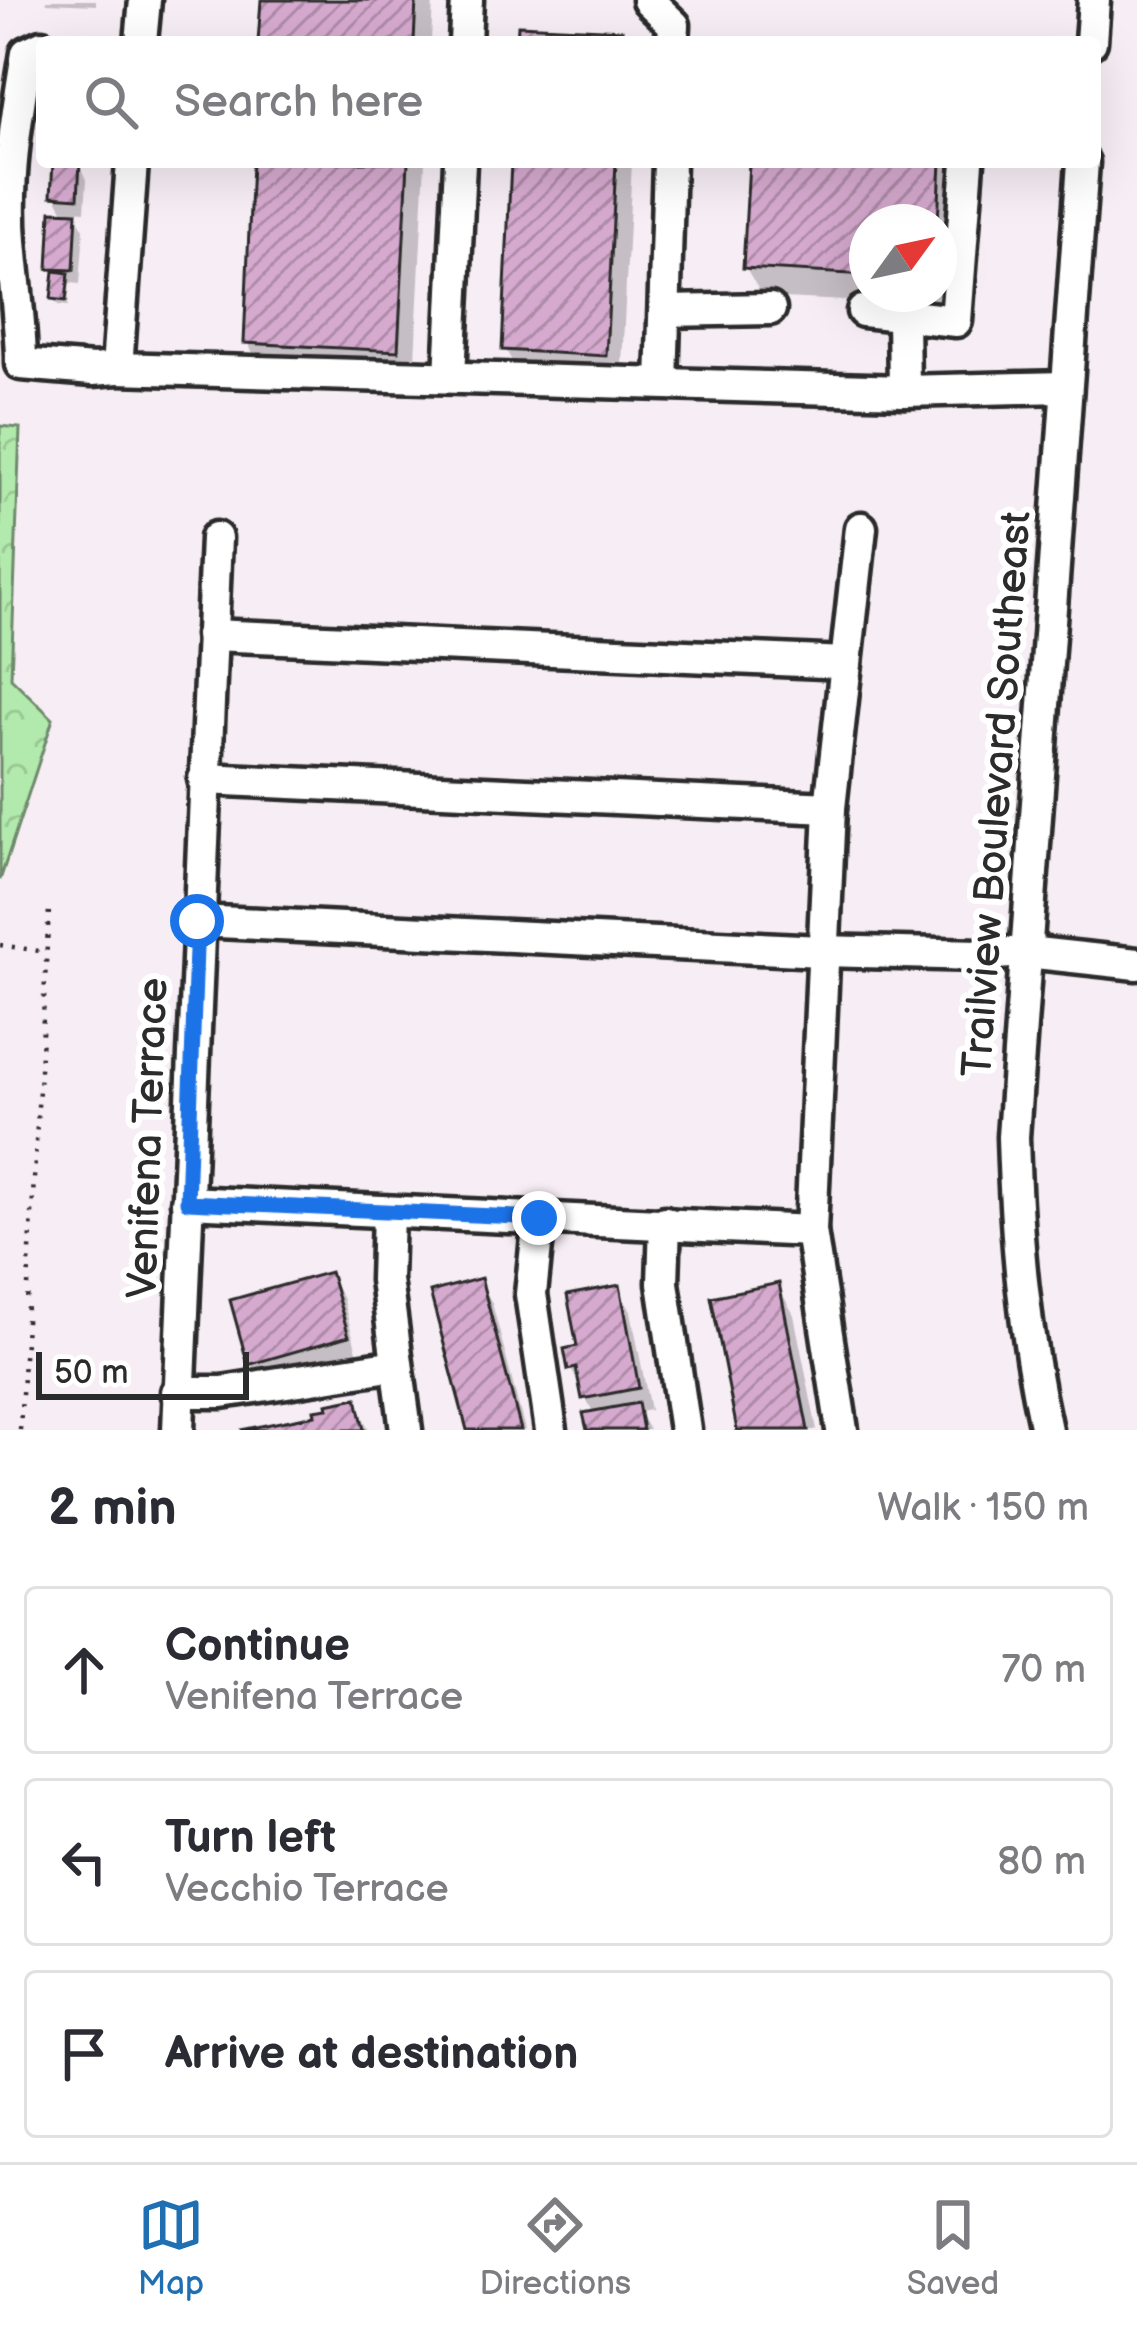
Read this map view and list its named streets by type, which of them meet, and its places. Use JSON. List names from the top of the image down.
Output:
{
  "streets": {
    "street": ["Trailview Boulevard Southeast", "Venifena Terrace"]
  },
  "scale_bar": "50 m",
  "north": "top right",
  "page": {
    "search": "Search here",
    "scale": "50 m",
    "heading": ["2 min", "Walk · 150 m"],
    "list": [
      ["Continue", "Venifena Terrace", "70 m"],
      ["Turn left", "Vecchio Terrace", "80 m"],
      "Arrive at destination"
    ],
    "nav": ["Map", "Directions", "Saved"]
  }
}
